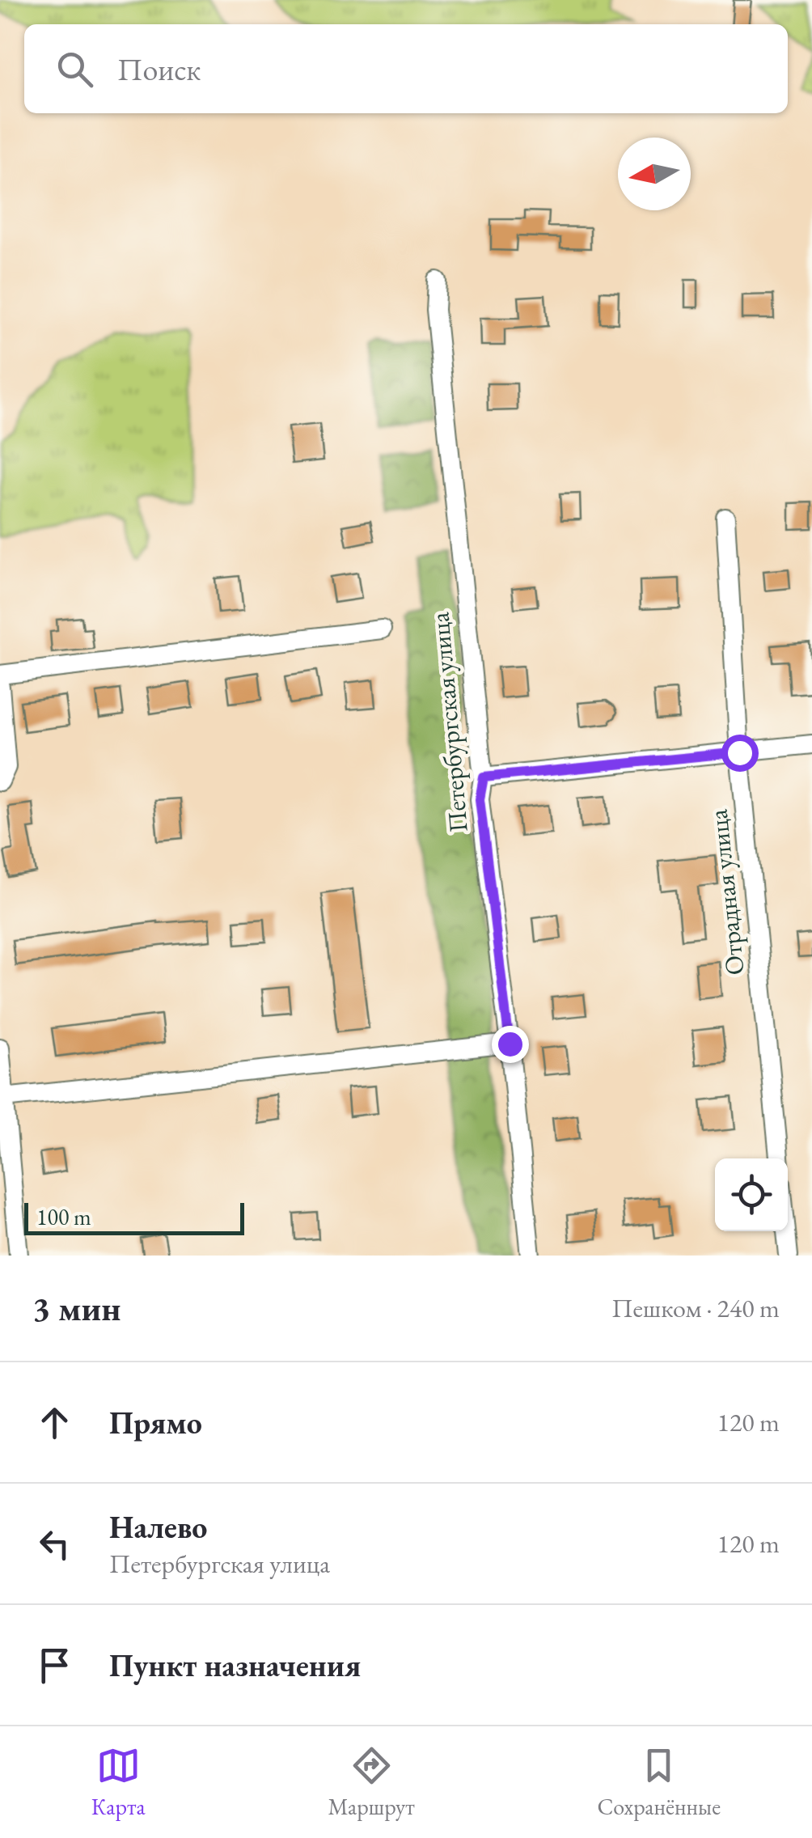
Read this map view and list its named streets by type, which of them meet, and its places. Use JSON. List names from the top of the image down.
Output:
{
  "streets": {
    "street": ["Петербургская улица", "Отрадная улица"]
  },
  "scale_bar": "100 m",
  "north": "left",
  "page": {
    "search": "Поиск",
    "scale": "100 m",
    "heading": ["3 мин", "Пешком · 240 m"],
    "list": [
      ["Прямо", "120 m"],
      ["Налево", "Петербургская улица", "120 m"],
      "Пункт назначения"
    ],
    "nav": ["Карта", "Маршрут", "Сохранённые"]
  }
}
